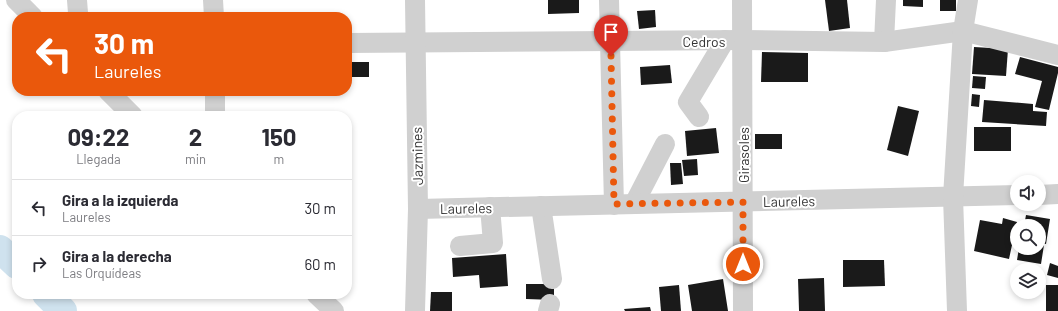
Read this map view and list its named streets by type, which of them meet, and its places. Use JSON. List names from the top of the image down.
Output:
{
  "streets": {
    "street": [
      "Cedros",
      "Girasoles",
      "Jazmines",
      "Laureles"
    ]
  },
  "crossings": [
    ["Cedros", "Girasoles"],
    ["Cedros", "Jazmines"],
    ["Girasoles", "Laureles"],
    ["Jazmines", "Laureles"]
  ],
  "page": {
    "turn": ["30 m", "Laureles"],
    "eta": [
      "09:22",
      "Llegada",
      "2",
      "min",
      "150",
      "m"
    ],
    "list": [
      {
        "name": "Gira a la izquierda",
        "note": "Laureles",
        "value": "30 m"
      },
      {
        "name": "Gira a la derecha",
        "note": "Las Orquídeas",
        "value": "60 m"
      }
    ]
  }
}
